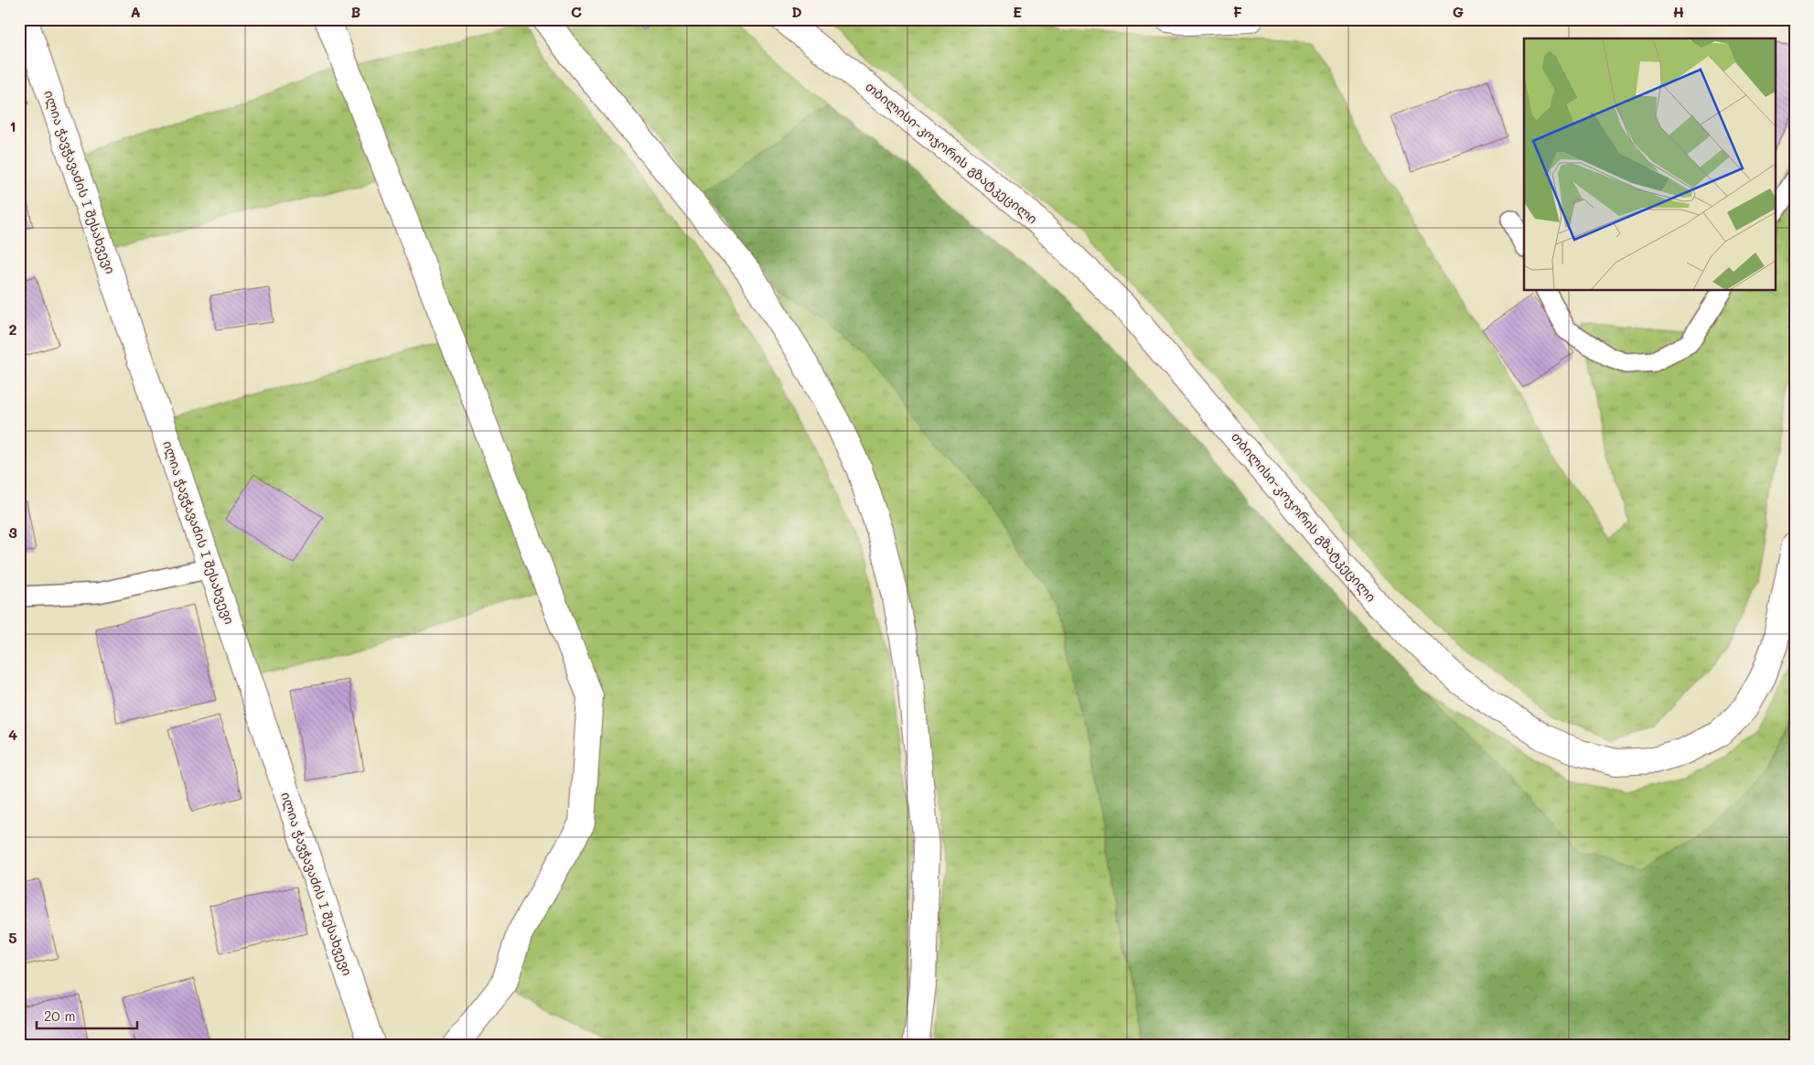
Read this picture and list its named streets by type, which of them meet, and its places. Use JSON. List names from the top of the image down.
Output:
{
  "streets": {
    "main road": ["თბილისი-კოჯორის გზატკეცილი", "ილია ჭავჭავაძის I შესახვევი"]
  },
  "scale_bar": "20 m",
  "grid": {
    "columns": [
      "A",
      "B",
      "C",
      "D",
      "E",
      "F",
      "G",
      "H"
    ],
    "rows": [
      "1",
      "2",
      "3",
      "4",
      "5"
    ]
  }
}
